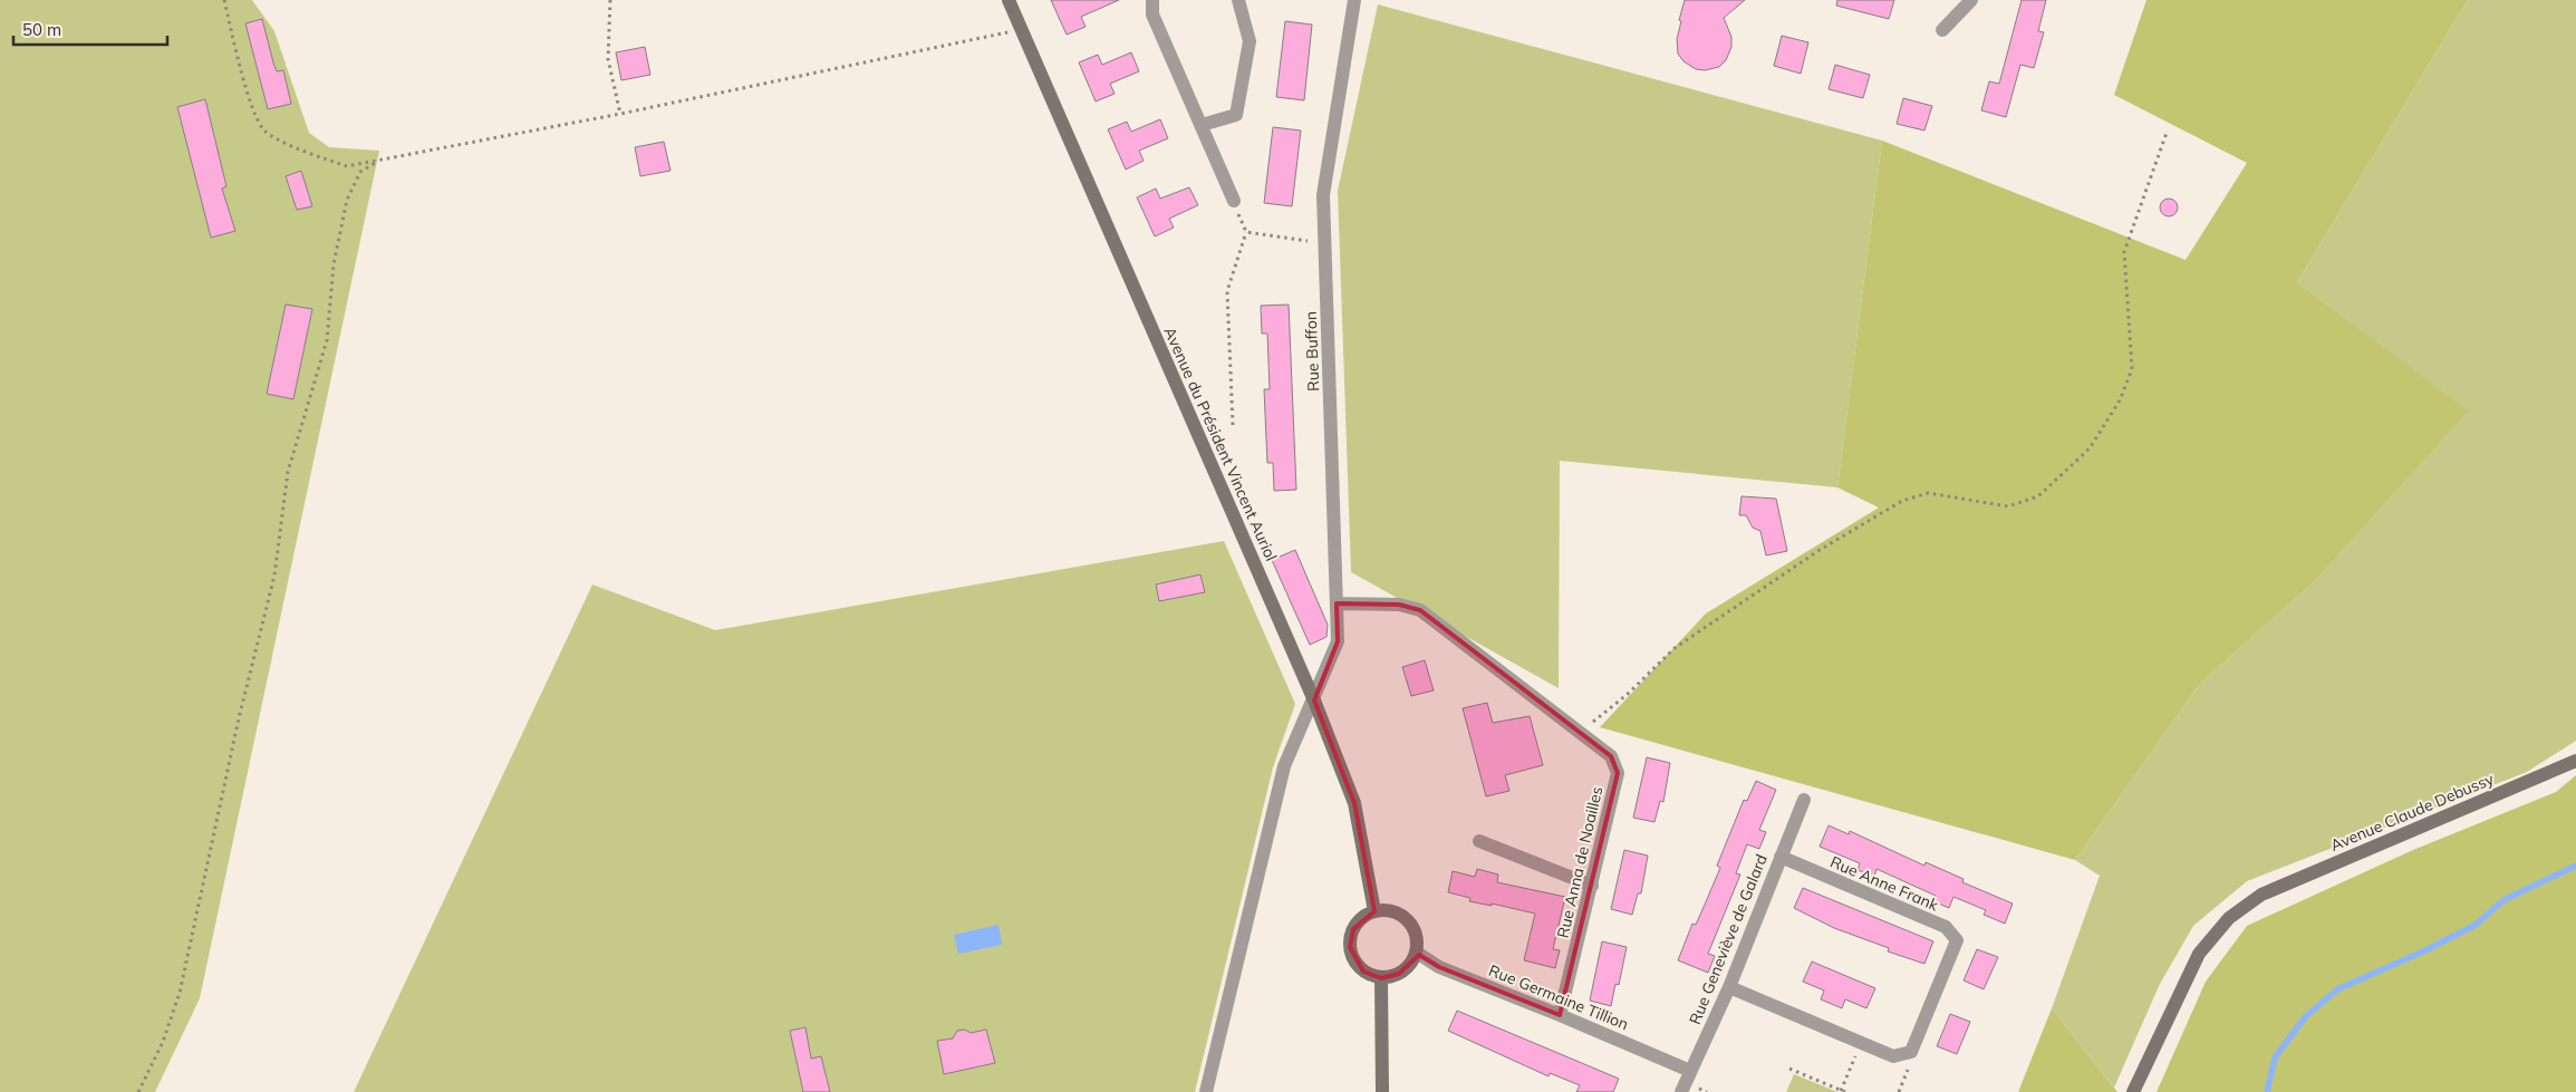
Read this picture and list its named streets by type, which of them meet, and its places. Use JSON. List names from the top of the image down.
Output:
{
  "streets": {
    "main road": ["Avenue du Président Vincent Auriol", "Avenue Claude Debussy"],
    "street": [
      "Rue Buffon",
      "Rue Anna de Noailles",
      "Rue Anne Frank",
      "Rue Geneviève de Galard",
      "Rue Germaine Tillion"
    ]
  },
  "crossings": [
    ["Rue Buffon", "Avenue du Président Vincent Auriol"],
    ["Rue Buffon", "Rue Anna de Noailles"],
    ["Avenue du Président Vincent Auriol", "Rue Germaine Tillion"],
    ["Rue Anna de Noailles", "Rue Germaine Tillion"],
    ["Rue Anne Frank", "Rue Geneviève de Galard"],
    ["Rue Geneviève de Galard", "Rue Germaine Tillion"]
  ],
  "scale_bar": "50 m"
}
